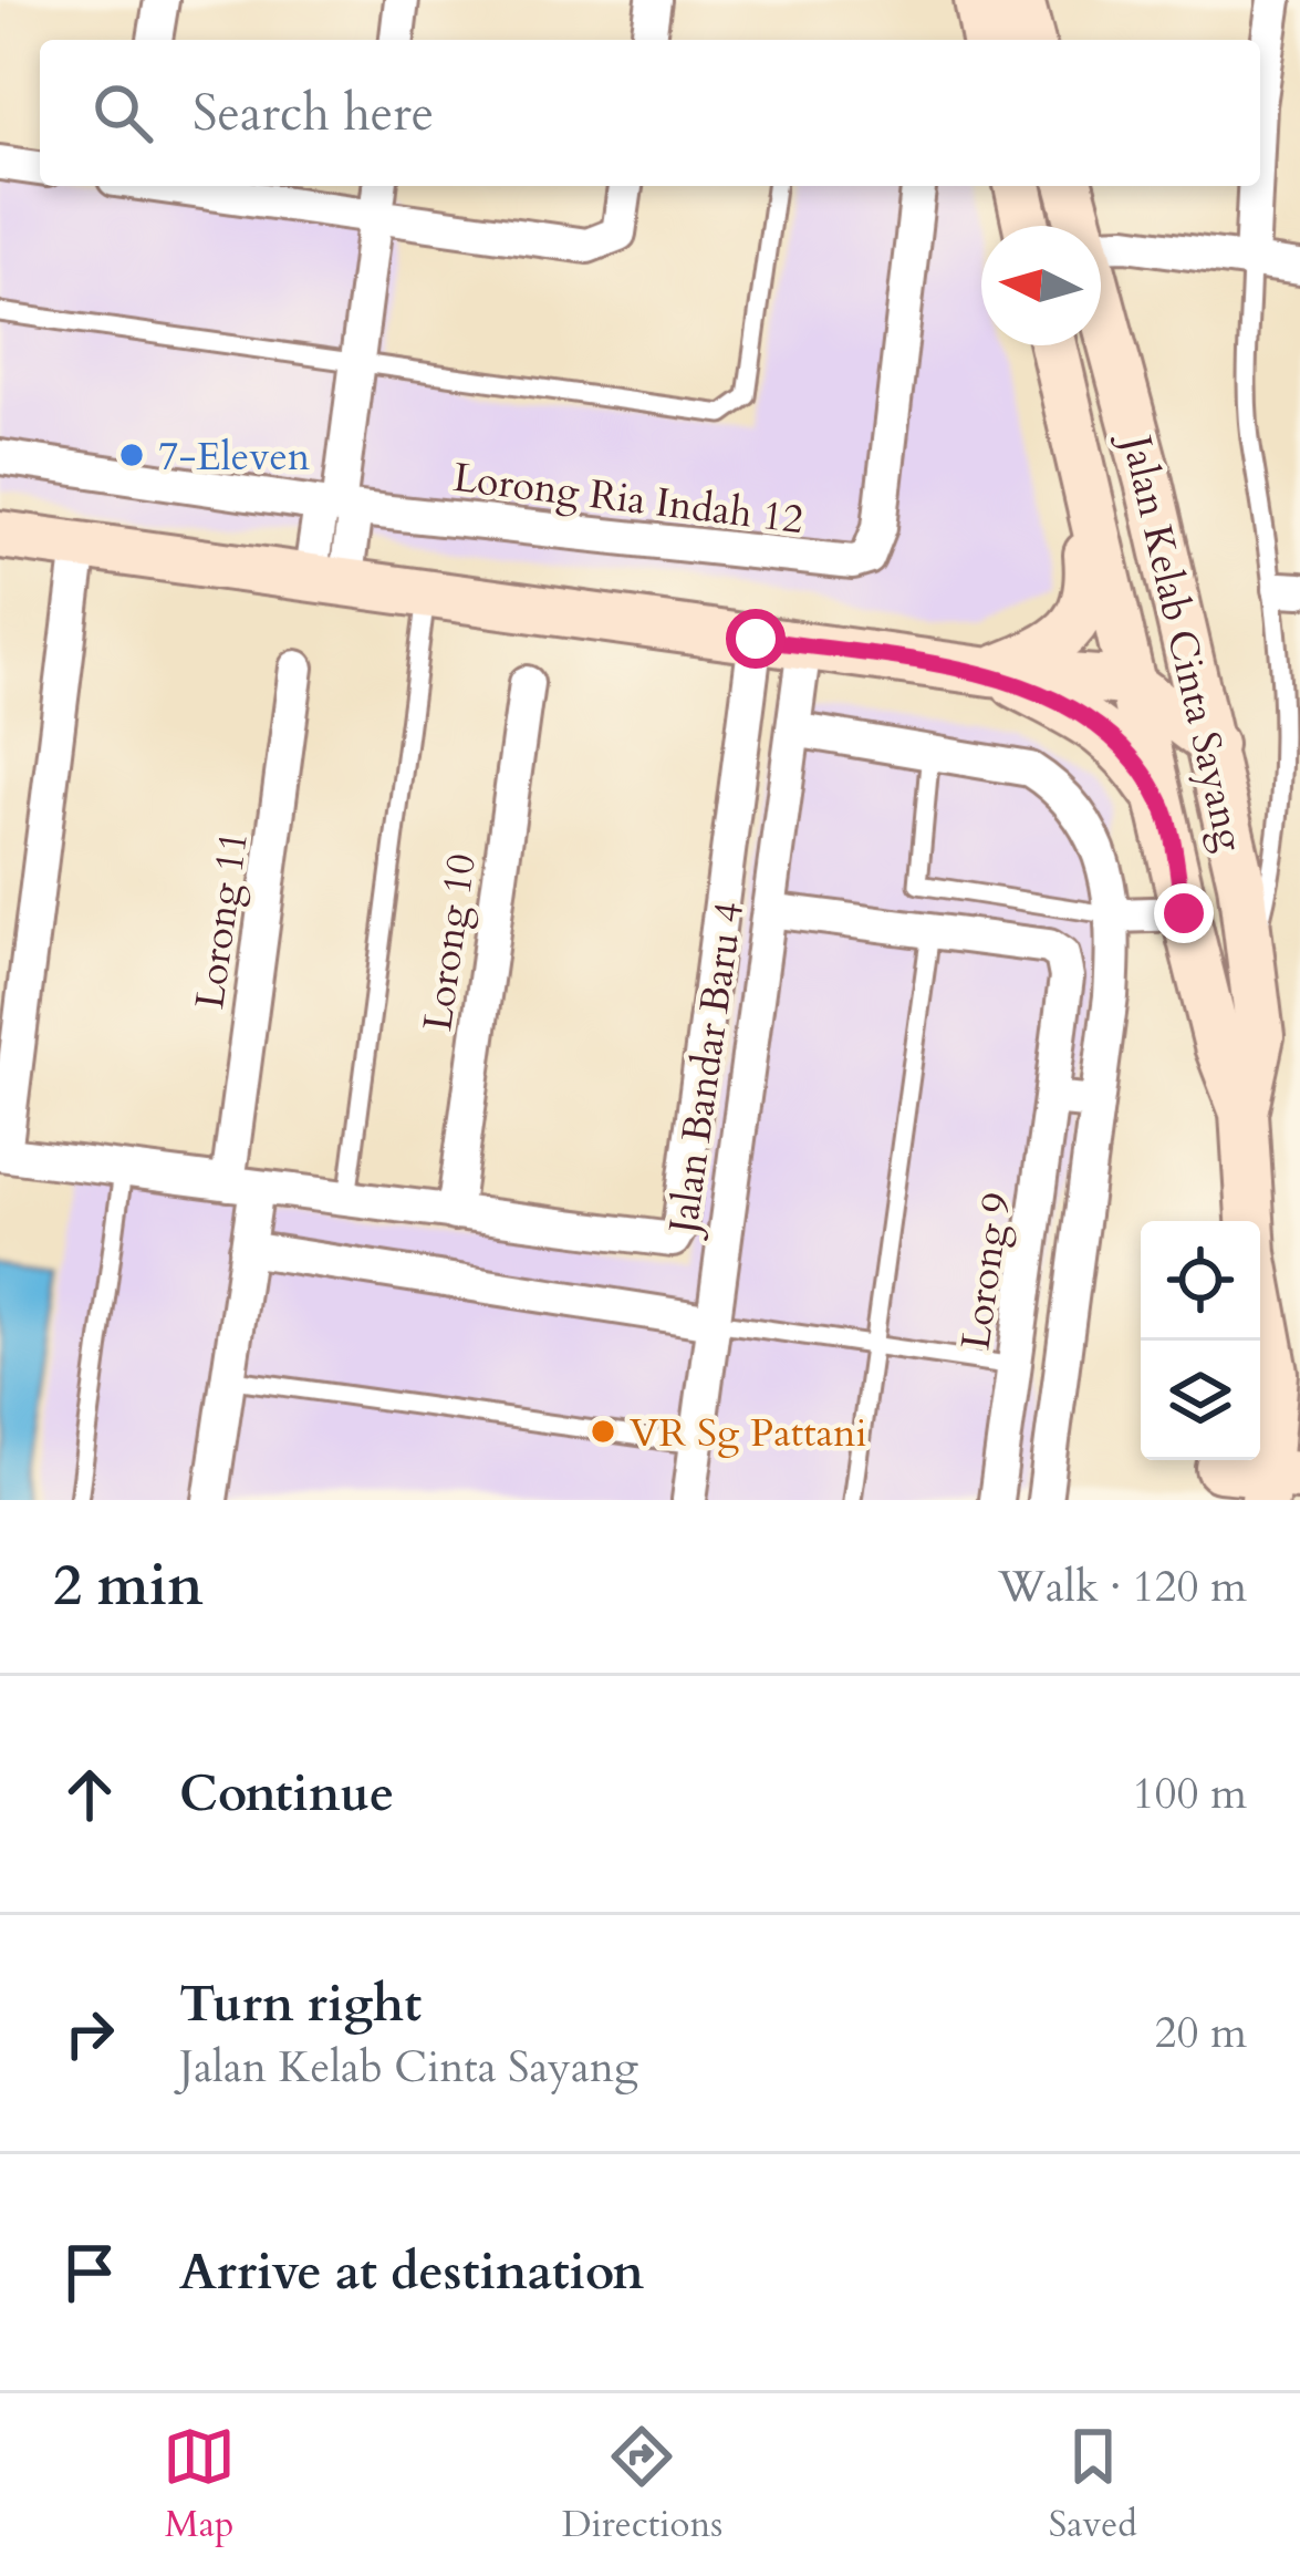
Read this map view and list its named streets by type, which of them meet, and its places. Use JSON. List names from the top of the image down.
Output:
{
  "streets": {
    "main road": ["Jalan Kelab Cinta Sayang"],
    "street": [
      "Lorong Ria Indah 12",
      "Lorong 11",
      "Lorong 10",
      "Jalan Bandar Baru 4",
      "Lorong 9"
    ]
  },
  "crossings": [
    ["Lorong 10", "Jalan Bandar Baru 4"]
  ],
  "places": ["7-Eleven", "VR Sg Pattani"],
  "north": "left",
  "page": {
    "search": "Search here",
    "heading": ["2 min", "Walk · 120 m"],
    "list": [
      ["Continue", "100 m"],
      ["Turn right", "Jalan Kelab Cinta Sayang", "20 m"],
      "Arrive at destination"
    ],
    "nav": ["Map", "Directions", "Saved"]
  }
}
